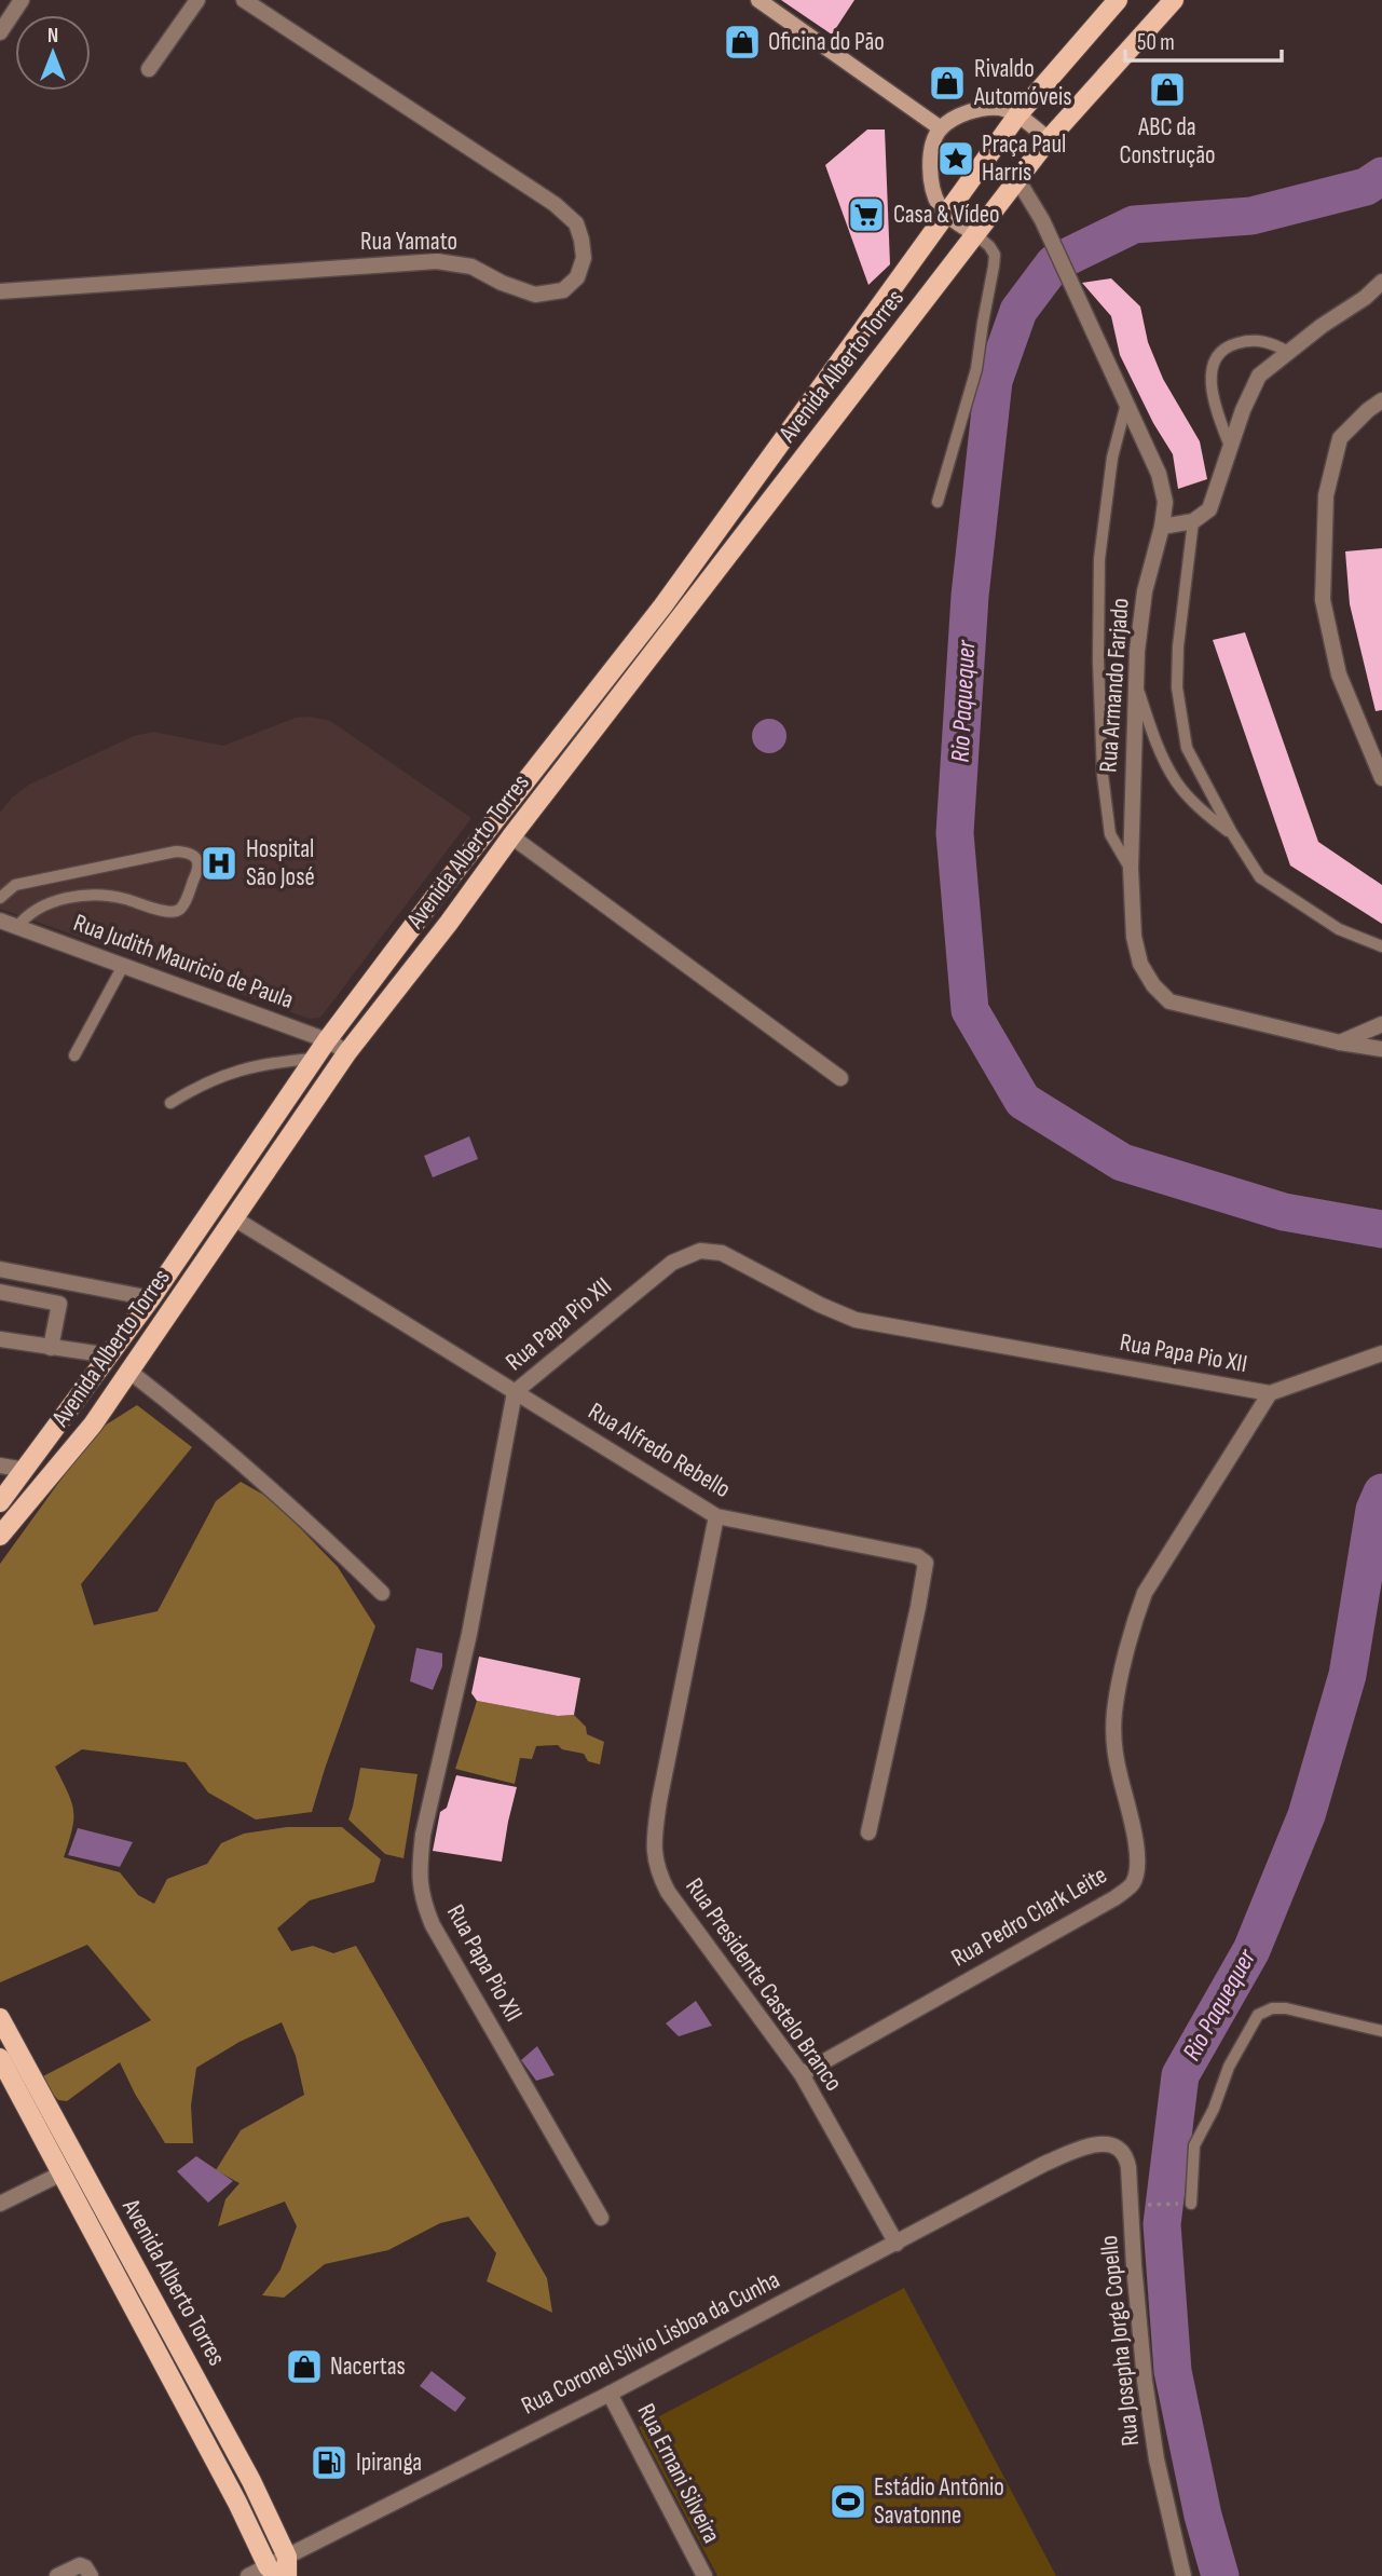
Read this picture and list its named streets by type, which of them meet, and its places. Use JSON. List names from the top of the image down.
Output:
{
  "streets": {
    "main road": ["Avenida Alberto Torres"],
    "street": [
      "Rua Yamato",
      "Rua Armando Farjado",
      "Rua Judith Mauricio de Paula",
      "Rua Papa Pio XII",
      "Rua Alfredo Rebello",
      "Rua Pedro Clark Leite",
      "Rua Presidente Castelo Branco",
      "Rua Josepha Jorge Copello",
      "Rua Coronel Sílvio Lisboa da Cunha",
      "Rua Ernani Silveira"
    ]
  },
  "crossings": [
    ["Avenida Alberto Torres", "Rua Armando Farjado"],
    ["Avenida Alberto Torres", "Rua Judith Mauricio de Paula"],
    ["Avenida Alberto Torres", "Rua Alfredo Rebello"],
    ["Avenida Alberto Torres", "Rua Coronel Sílvio Lisboa da Cunha"],
    ["Rua Papa Pio XII", "Rua Alfredo Rebello"],
    ["Rua Papa Pio XII", "Rua Pedro Clark Leite"],
    ["Rua Alfredo Rebello", "Rua Presidente Castelo Branco"],
    ["Rua Pedro Clark Leite", "Rua Presidente Castelo Branco"],
    ["Rua Presidente Castelo Branco", "Rua Coronel Sílvio Lisboa da Cunha"],
    ["Rua Josepha Jorge Copello", "Rua Coronel Sílvio Lisboa da Cunha"],
    ["Rua Coronel Sílvio Lisboa da Cunha", "Rua Ernani Silveira"]
  ],
  "water": ["Rio Paquequer"],
  "places": {
    "shop": [
      "Oficina do Pão",
      "Rivaldo Automóveis",
      "ABC da Construção",
      "Nacertas"
    ],
    "place": ["Praça Paul Harris"],
    "supermarket": ["Casa & Vídeo"],
    "hospital": ["Hospital São José"],
    "fuel station": ["Ipiranga"],
    "sports": ["Estádio Antônio Savatonne"]
  },
  "scale_bar": "50 m",
  "north": "top"
}
